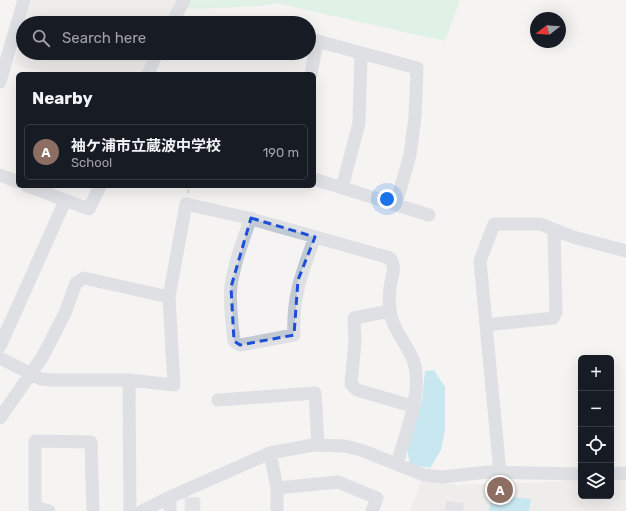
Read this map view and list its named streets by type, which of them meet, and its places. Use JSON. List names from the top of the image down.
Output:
{
  "north": "left",
  "page": {
    "search": "Search here",
    "heading": "Nearby",
    "list": [
      {
        "mark": "A",
        "name": "袖ケ浦市立蔵波中学校",
        "note": "School",
        "value": "190 m"
      }
    ],
    "map_buttons": ["+", "−"],
    "pins": "A"
  }
}
